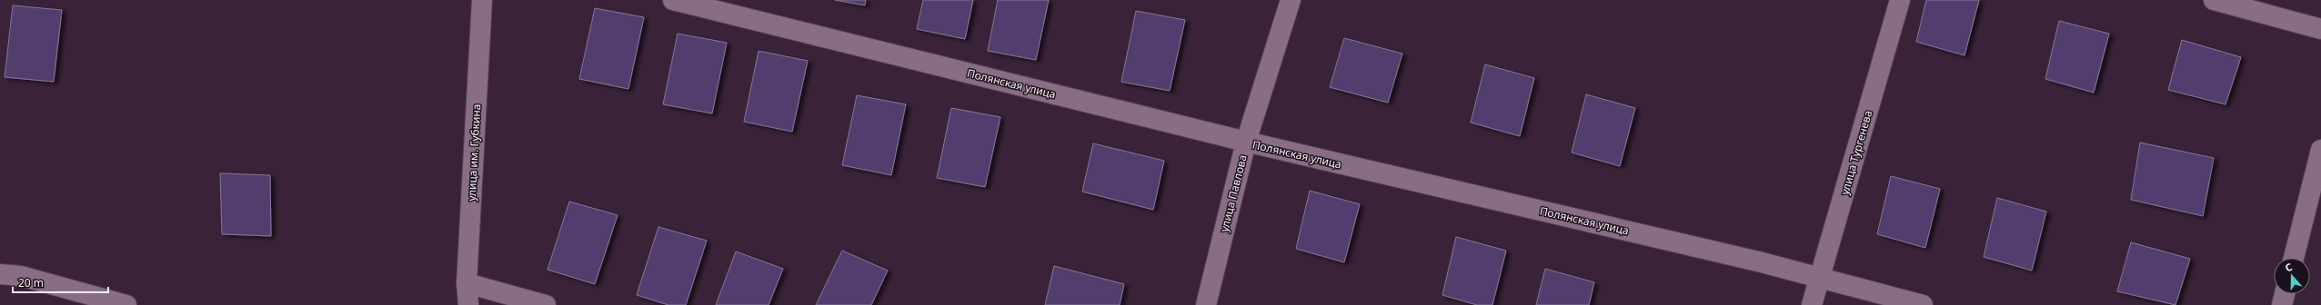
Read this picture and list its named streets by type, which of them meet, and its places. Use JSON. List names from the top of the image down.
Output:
{
  "streets": {
    "street": [
      "Полянская улица",
      "улица им. Губкина",
      "улица Тургенева",
      "улица Павлова"
    ]
  },
  "crossings": [
    ["Полянская улица", "улица Тургенева"],
    ["Полянская улица", "улица Павлова"]
  ],
  "scale_bar": "20 m",
  "north": "top"
}
